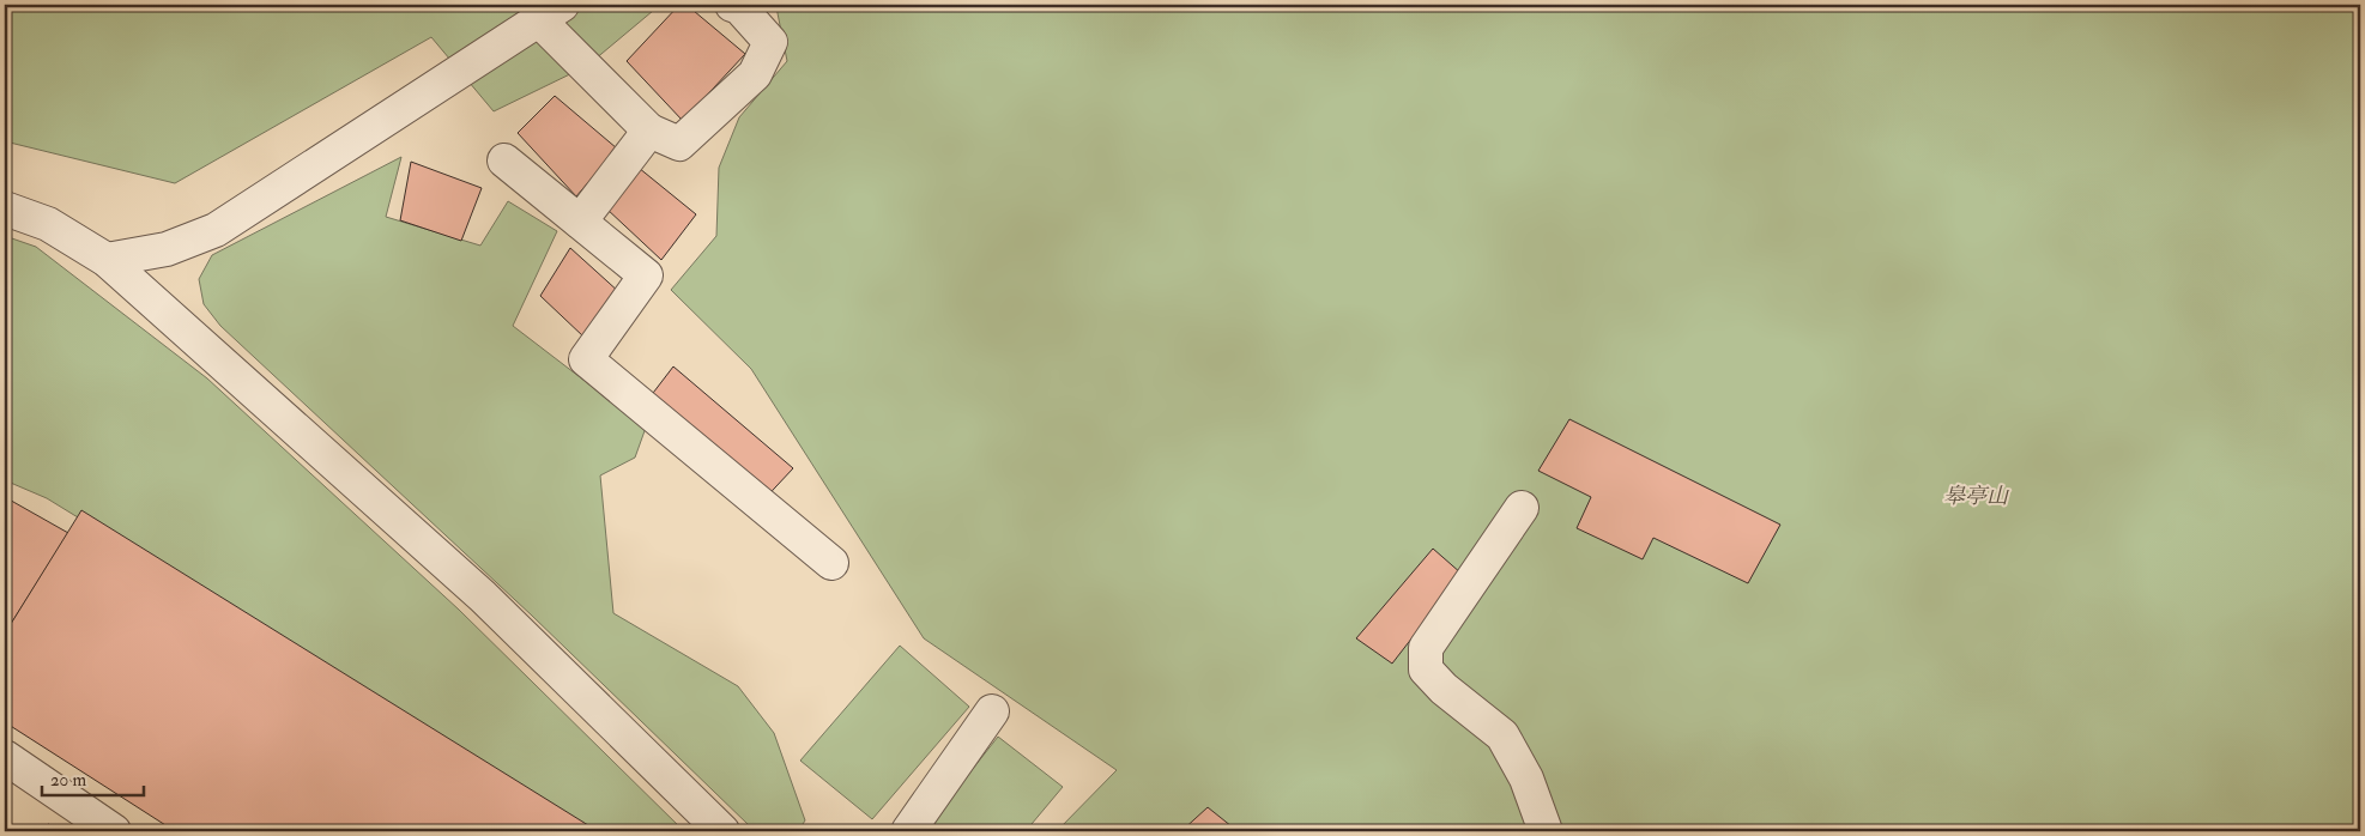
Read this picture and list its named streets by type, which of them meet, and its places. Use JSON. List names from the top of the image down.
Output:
{
  "parks": ["皋亭山"],
  "scale_bar": "20 m"
}
